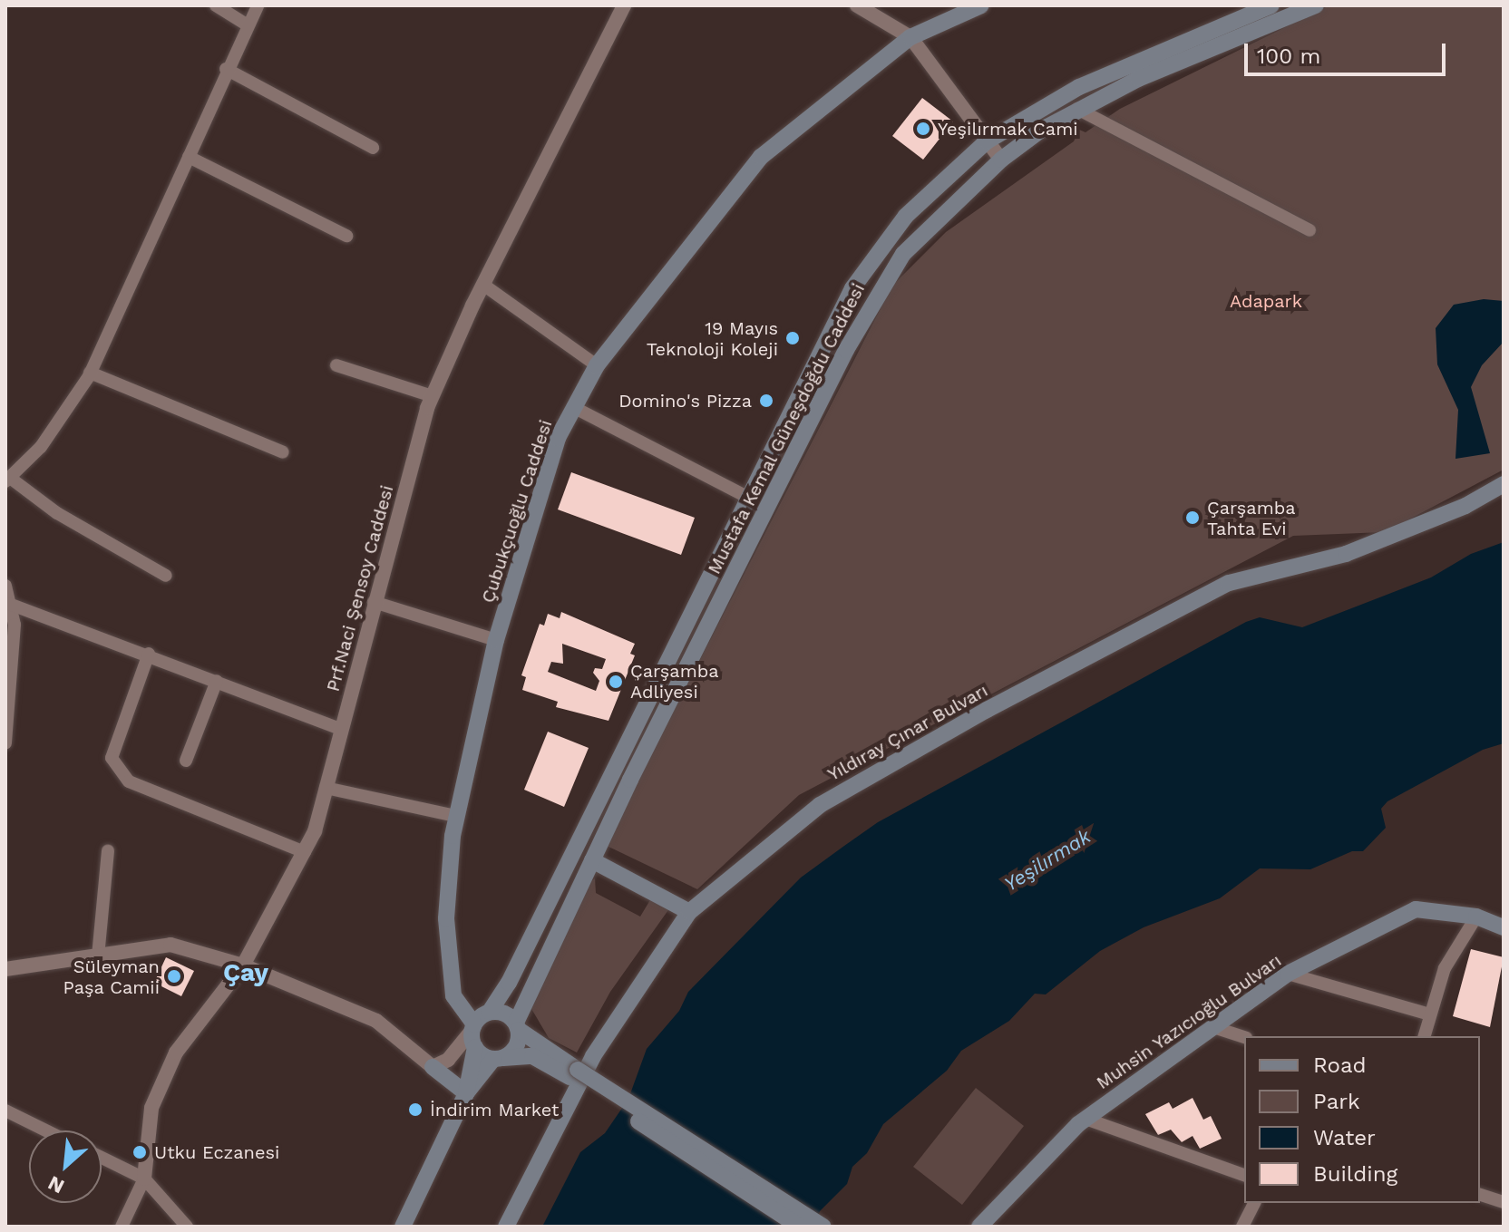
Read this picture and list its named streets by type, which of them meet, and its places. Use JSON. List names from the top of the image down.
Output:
{
  "streets": {
    "main road": [
      "Mustafa Kemal Güneşdoğdu Caddesi",
      "Çubukçuoğlu Caddesi",
      "Yıldıray Çınar Bulvarı",
      "Muhsin Yazıcıoğlu Bulvarı"
    ],
    "street": ["Prf.Naci Şensoy Caddesi"]
  },
  "crossings": [
    ["Mustafa Kemal Güneşdoğdu Caddesi", "Çubukçuoğlu Caddesi"]
  ],
  "districts": ["Çay"],
  "water": ["Yeşilırmak"],
  "parks": ["Adapark"],
  "places": [
    "Yeşilırmak Cami",
    "19 Mayıs Teknoloji Koleji",
    "Domino's Pizza",
    "Çarşamba Tahta Evi",
    "Çarşamba Adliyesi",
    "Süleyman Paşa Camii",
    "İndirim Market",
    "Utku Eczanesi"
  ],
  "legend": [
    "Road",
    "Park",
    "Water",
    "Building"
  ],
  "scale_bar": "100 m",
  "north": "bottom left"
}
